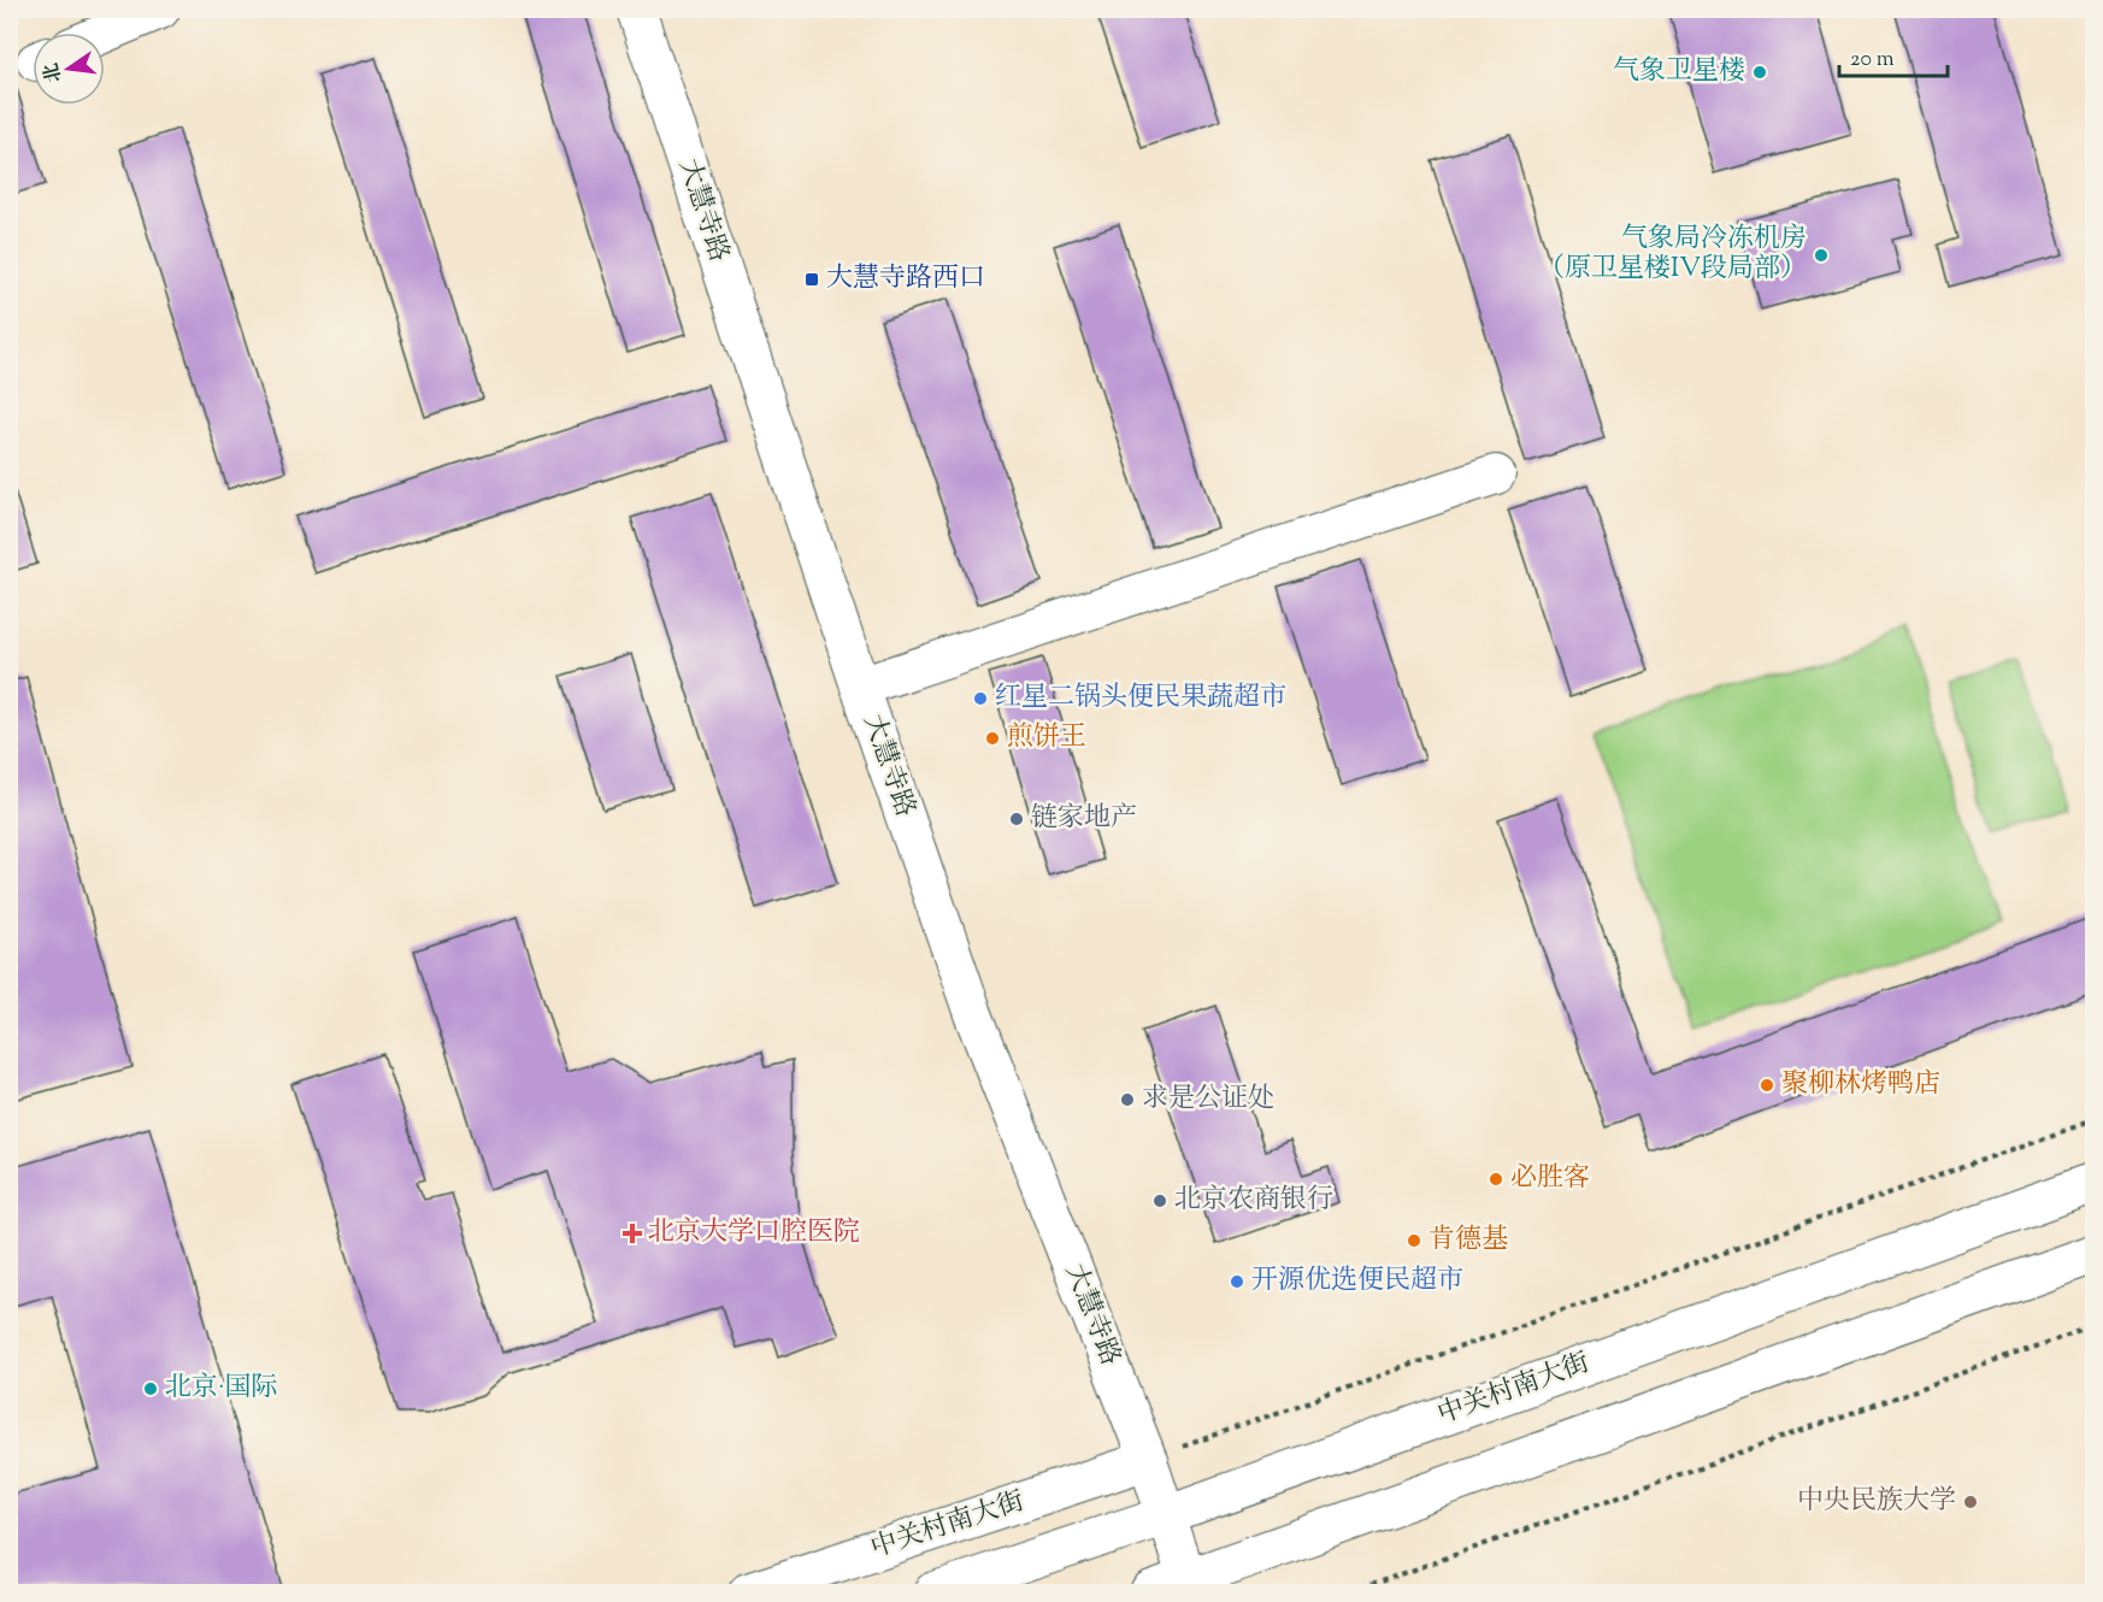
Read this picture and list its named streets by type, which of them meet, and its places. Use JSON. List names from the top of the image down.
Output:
{
  "streets": {
    "main road": ["中关村南大街"],
    "street": ["大慧寺路"]
  },
  "crossings": [
    ["大慧寺路", "中关村南大街"]
  ],
  "places": {
    "other": [
      "气象卫星楼",
      "气象局冷冻机房 （原卫星楼IV段局部）",
      "红星二锅头便民果蔬超市",
      "煎饼王",
      "链家地产",
      "聚柳林烤鸭店",
      "求是公证处",
      "必胜客",
      "北京农商银行",
      "肯德基",
      "开源优选便民超市",
      "北京·国际",
      "中央民族大学"
    ],
    "transit": ["大慧寺路西口"],
    "health": ["北京大学口腔医院"]
  },
  "scale_bar": "20 m",
  "north": "left"
}
